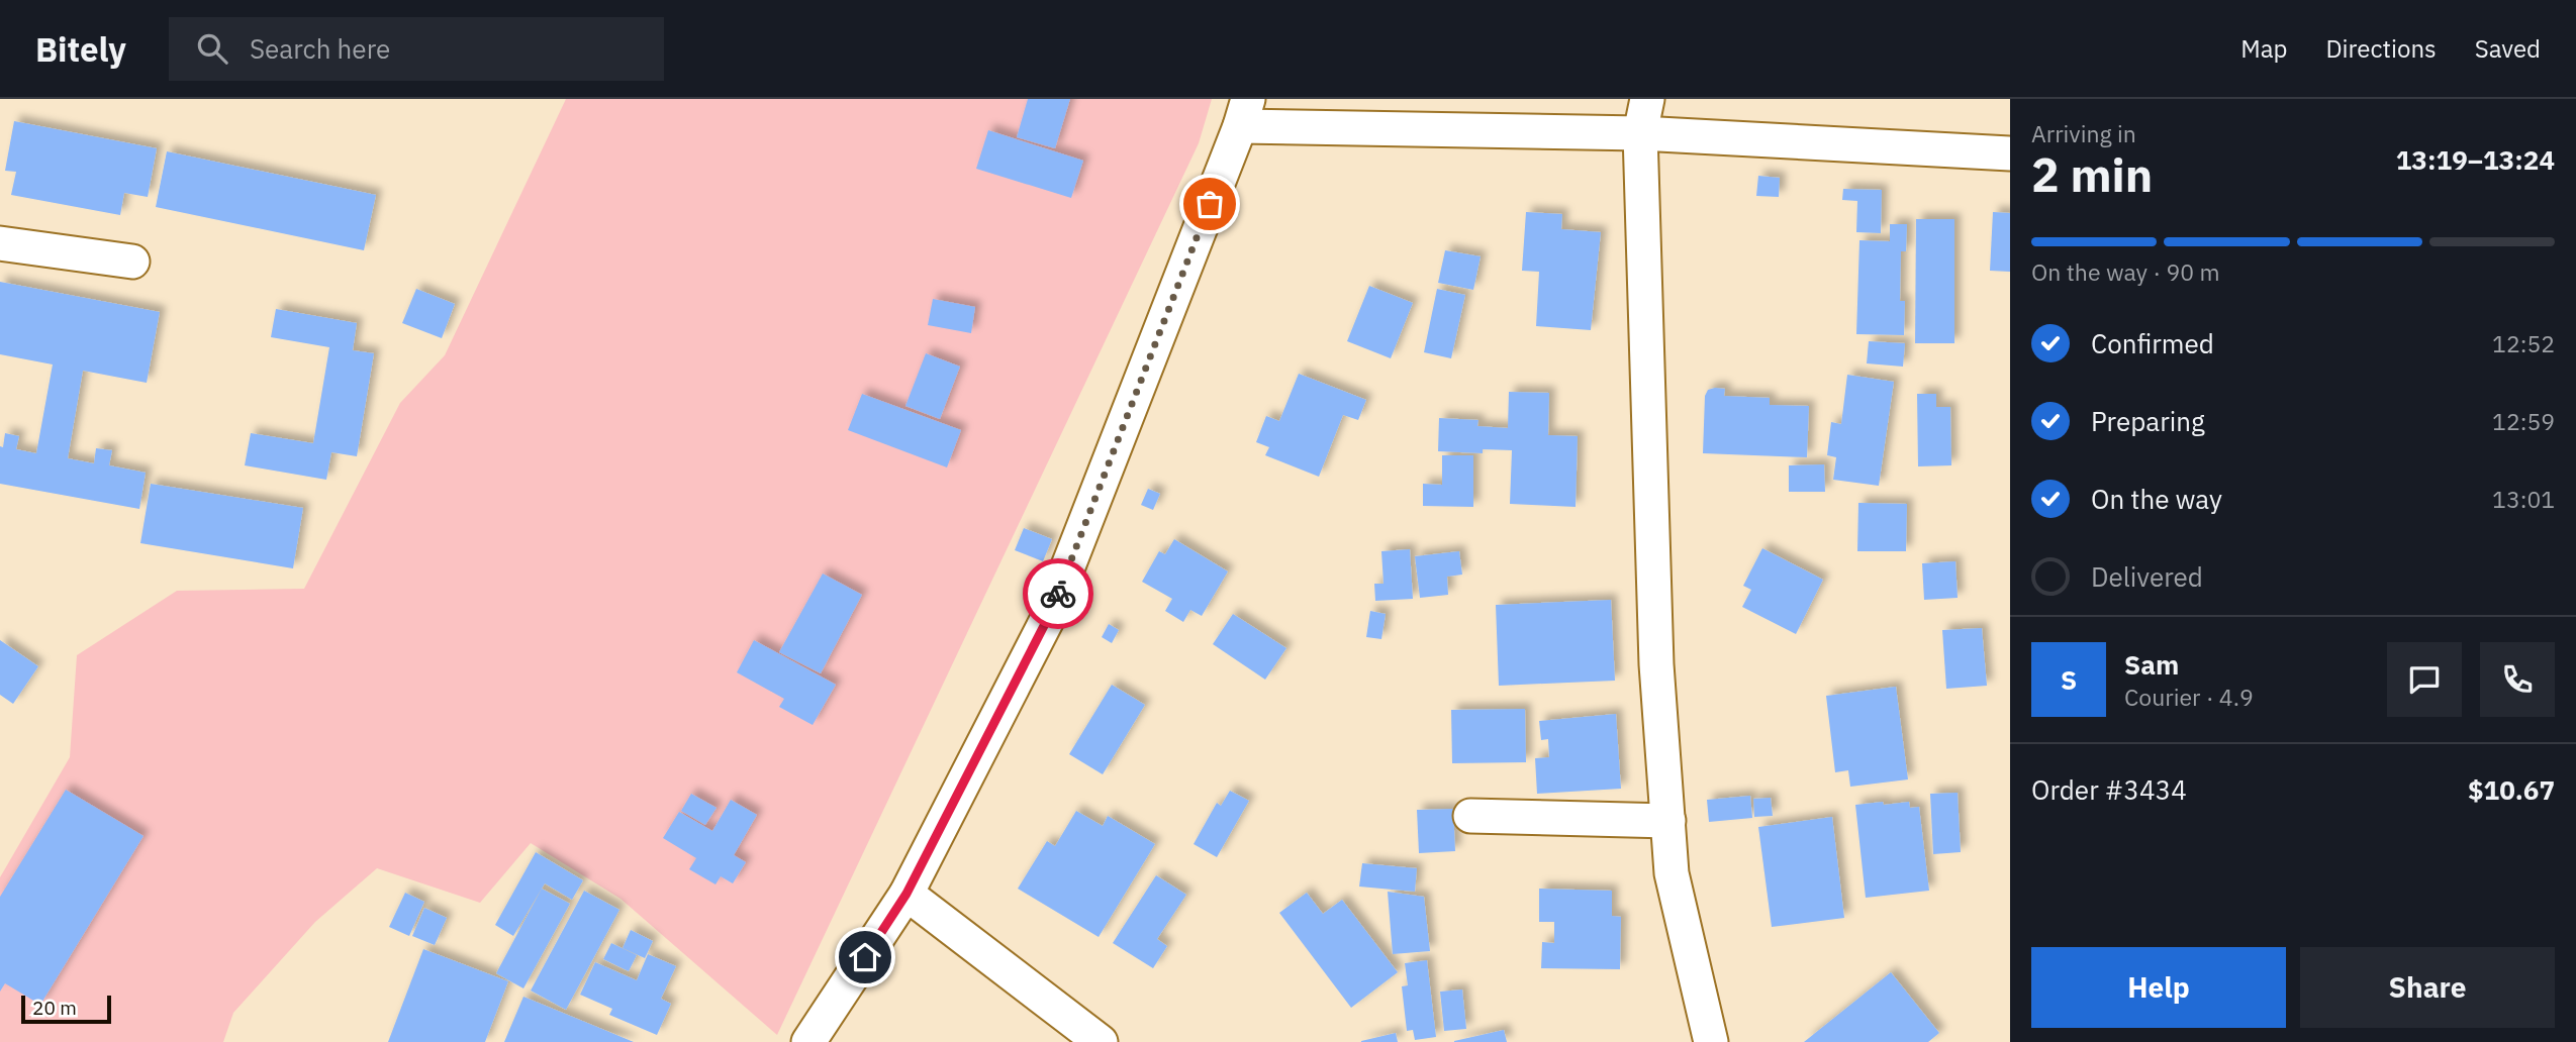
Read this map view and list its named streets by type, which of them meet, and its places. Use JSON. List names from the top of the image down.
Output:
{
  "scale_bar": "20 m",
  "page": {
    "header": "Bitely",
    "search": "Search here",
    "nav": ["Map", "Directions", "Saved"],
    "heading": ["2 min", "Arriving in", "13:19–13:24"],
    "panel": [
      "Sam",
      "Courier · 4.9",
      "Order #3434",
      "$10.67"
    ],
    "bar": "On the way · 90 m",
    "list": [
      ["Confirmed", "12:52"],
      ["Preparing", "12:59"],
      ["On the way", "13:01"],
      "Delivered"
    ],
    "round": "S",
    "buttons": ["Help", "Share"],
    "scale": "20 m"
  }
}
